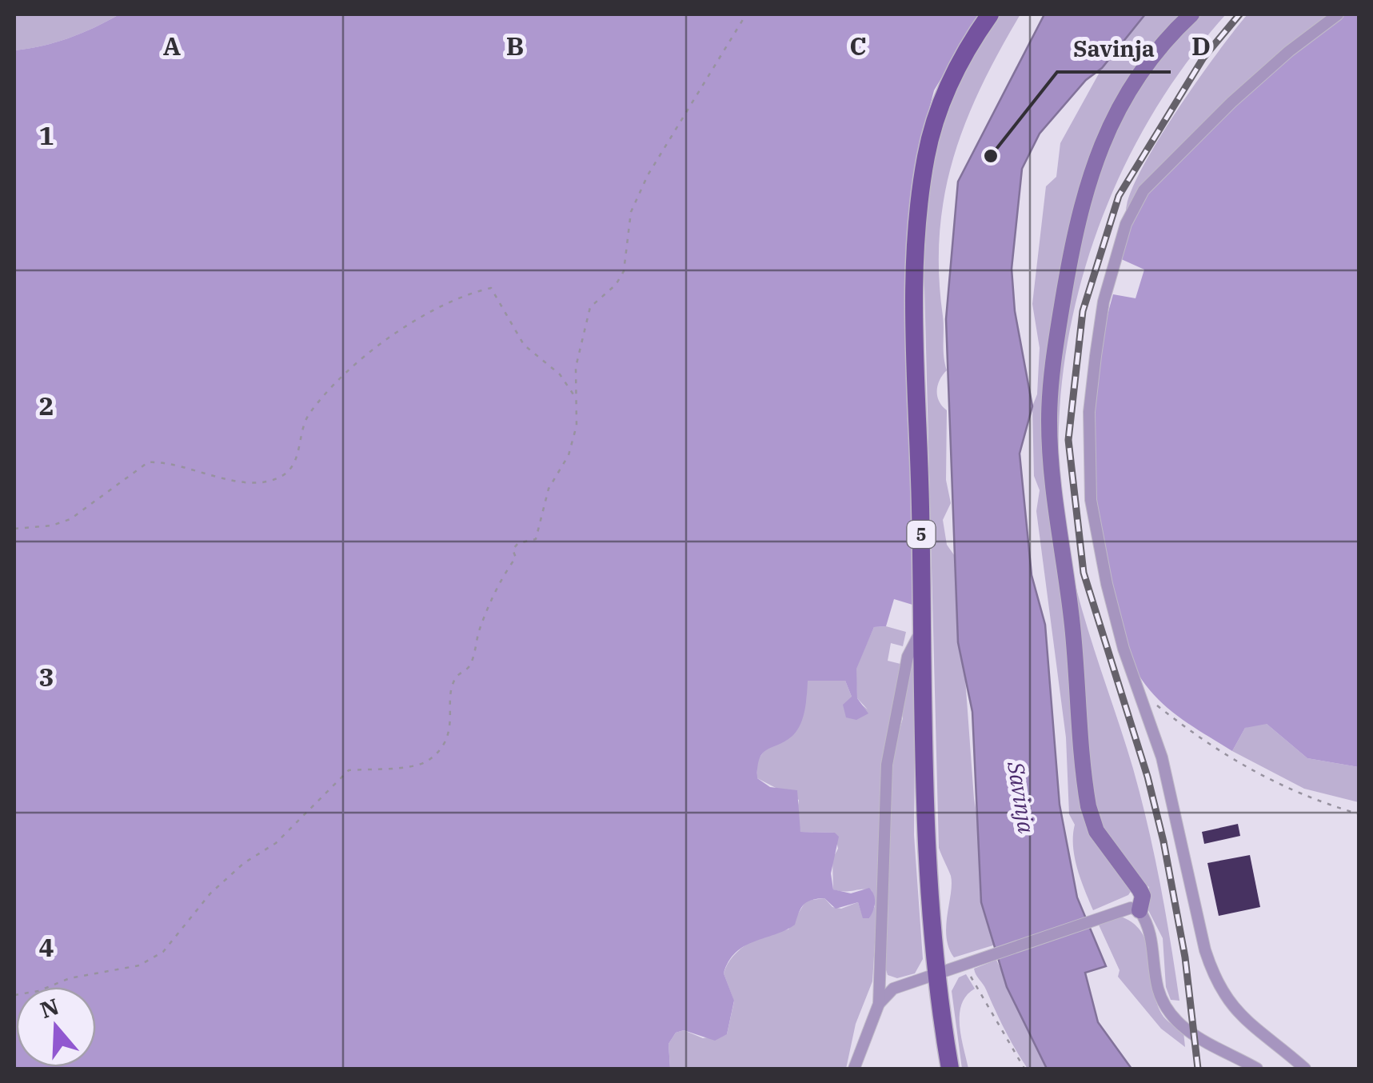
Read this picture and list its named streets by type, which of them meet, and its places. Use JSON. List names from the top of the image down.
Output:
{
  "streets": {
    "main road": ["5"]
  },
  "water": ["Savinja"],
  "places": ["Savinja"],
  "north": "top",
  "grid": {
    "columns": [
      "A",
      "B",
      "C",
      "D"
    ],
    "rows": [
      "1",
      "2",
      "3",
      "4"
    ]
  }
}
